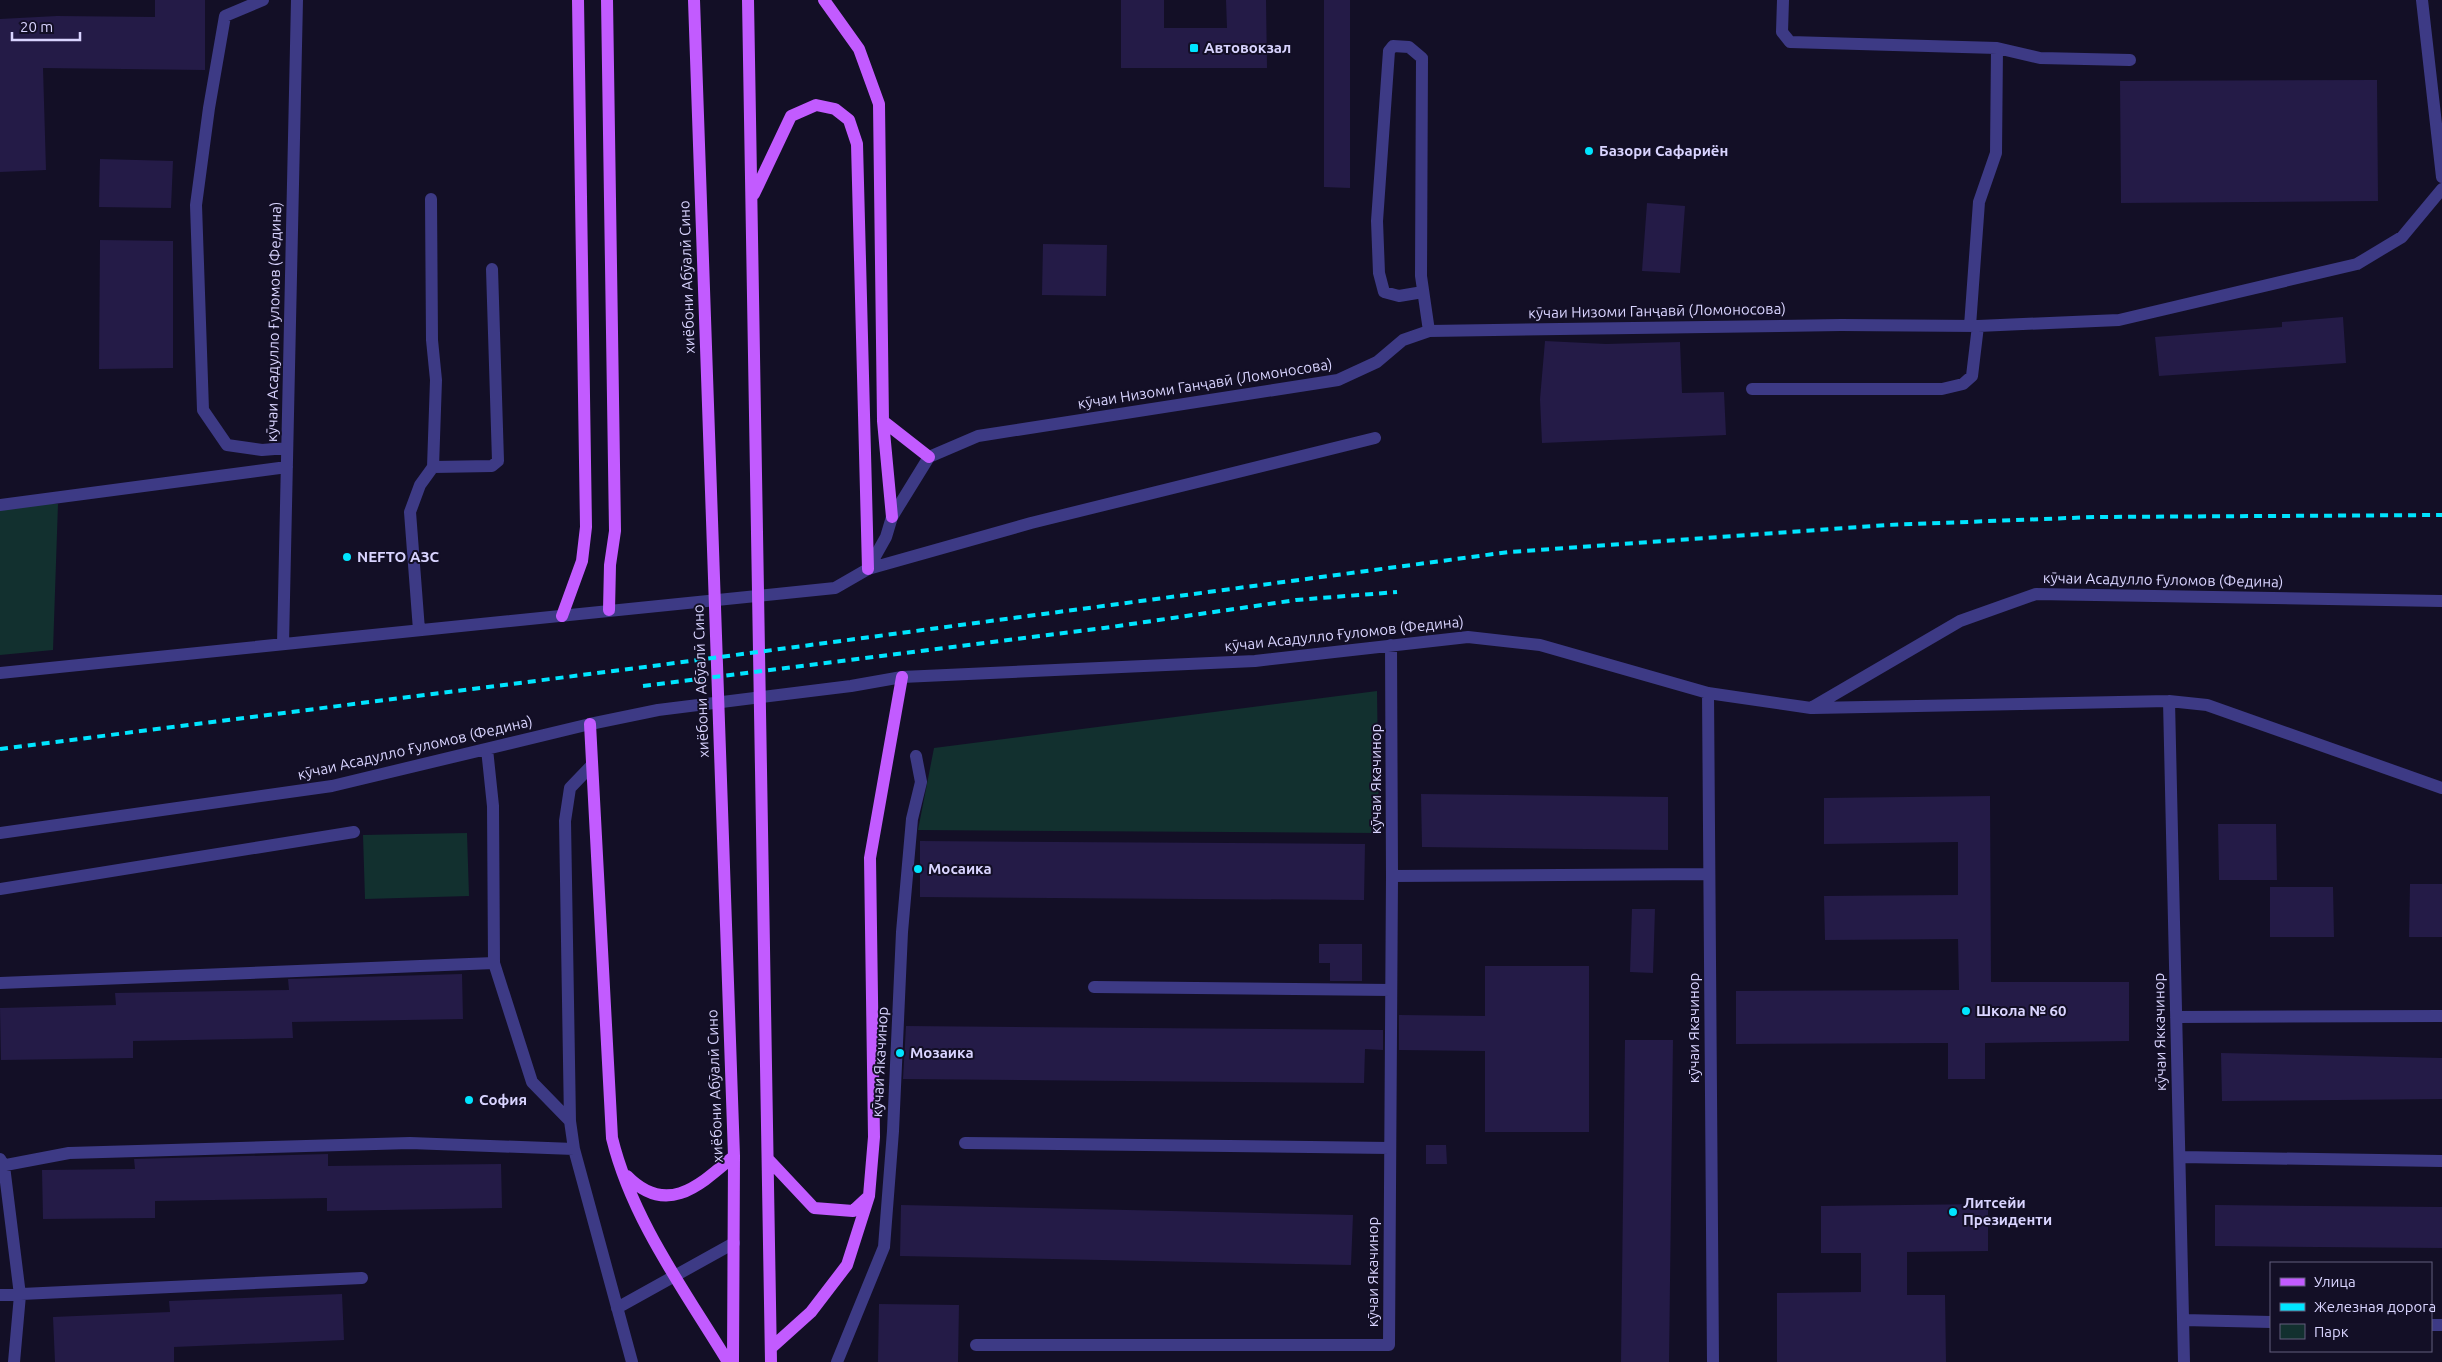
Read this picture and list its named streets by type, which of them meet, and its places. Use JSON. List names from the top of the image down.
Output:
{
  "streets": {
    "main road": ["хиёбони Абӯалӣ Сино"],
    "street": [
      "кӯчаи Низоми Ганҷавӣ (Ломоносова)",
      "кӯчаи Асадулло Ғуломов (Федина)",
      "кӯчаи Якачинор",
      "кӯчаи Яккачинор"
    ]
  },
  "crossings": [
    ["кӯчаи Асадулло Ғуломов (Федина)", "кӯчаи Якачинор"]
  ],
  "places": {
    "transit": ["Автовокзал"],
    "other": [
      "Базори Сафариён",
      "NEFTO АЗС",
      "Мосаика",
      "Школа № 60",
      "Мозаика",
      "София",
      "Литсейи Президенти"
    ]
  },
  "legend": ["Улица", "Железная дорога", "Парк"],
  "scale_bar": "20 m"
}
